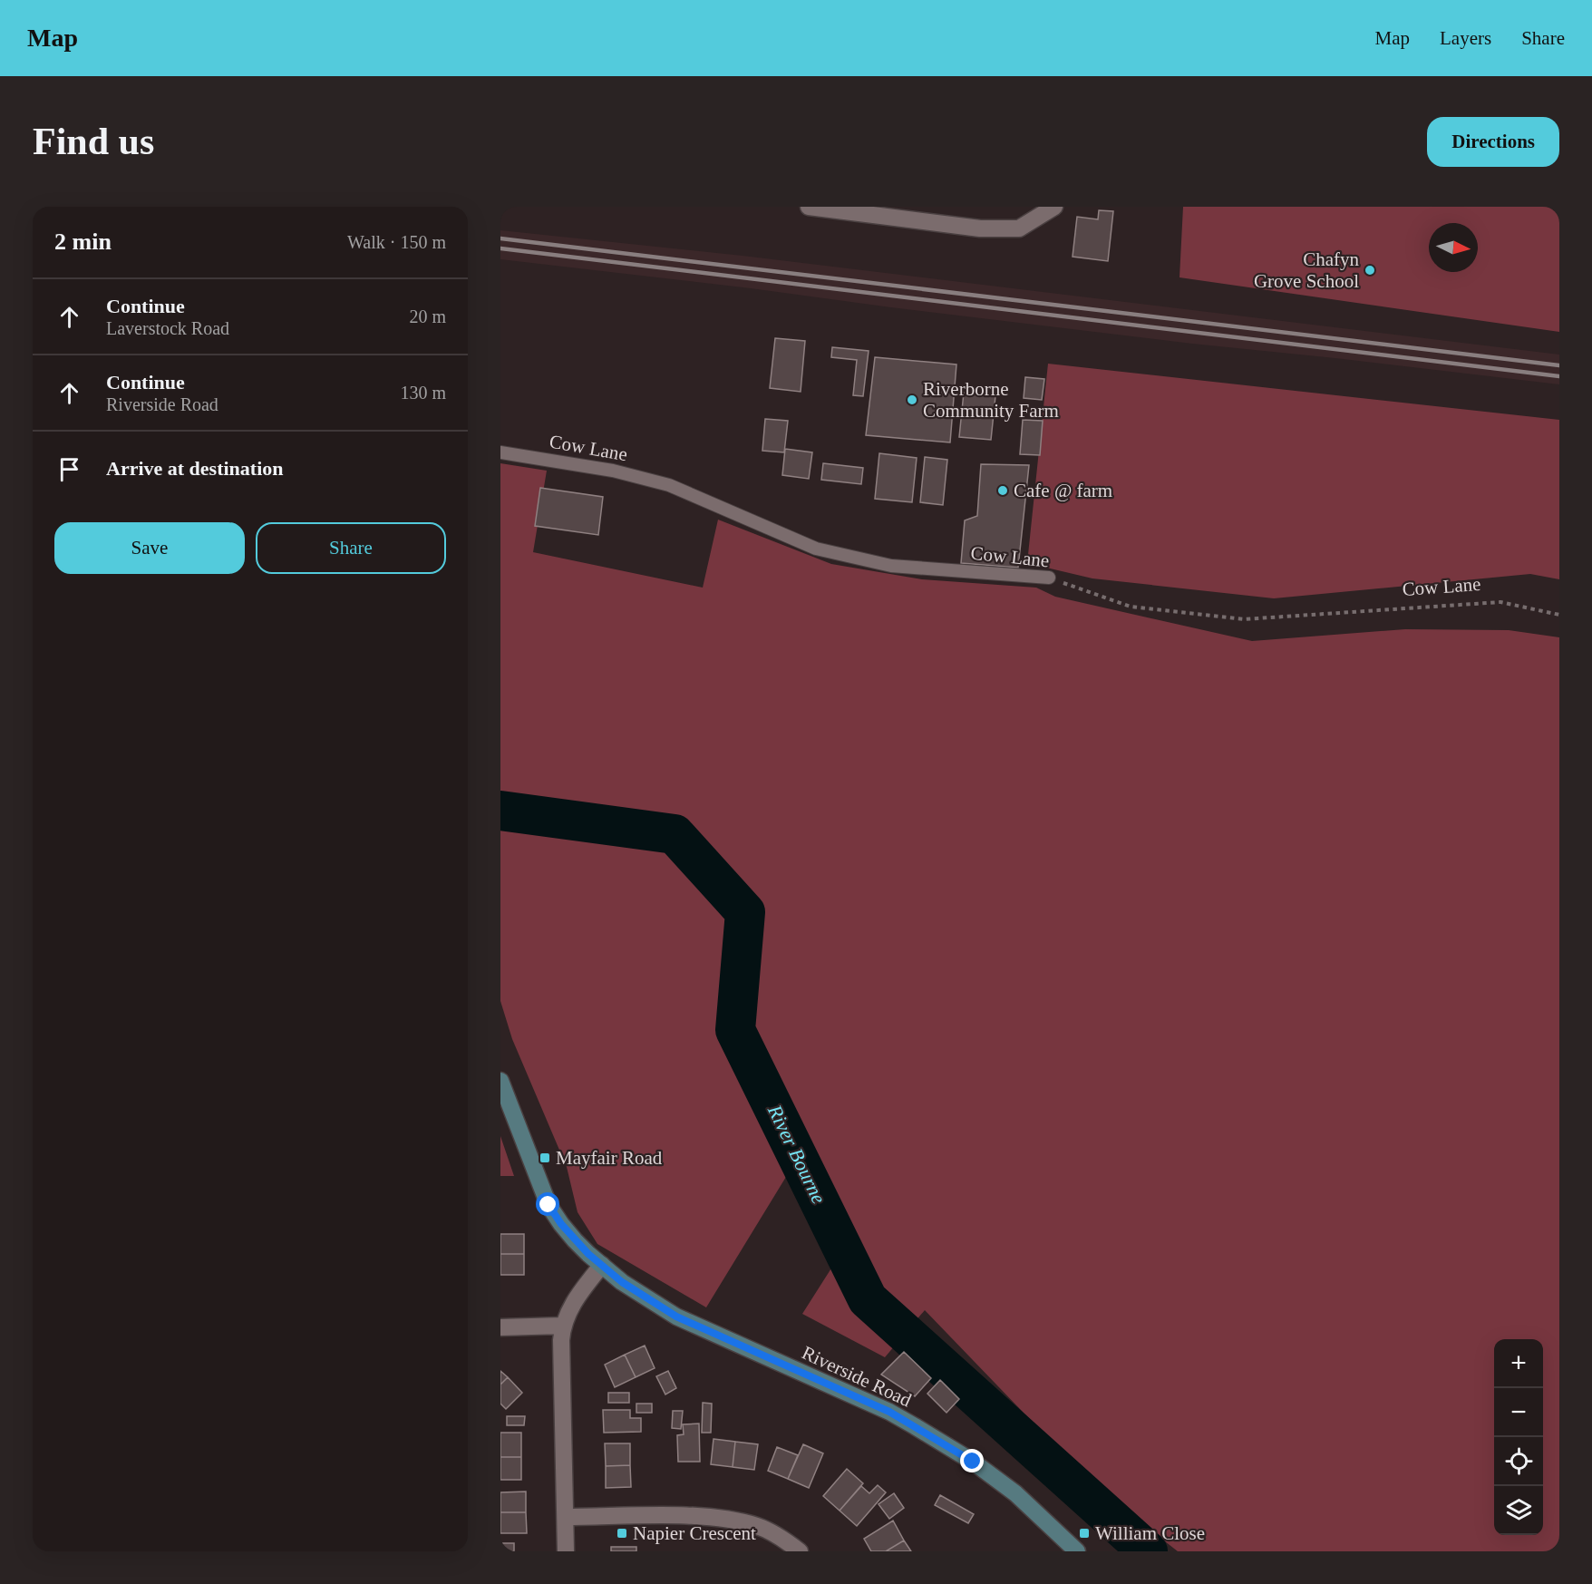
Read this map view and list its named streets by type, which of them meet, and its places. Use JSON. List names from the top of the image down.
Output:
{
  "streets": {
    "street": ["Riverside Road"],
    "lane": ["Cow Lane"]
  },
  "water": ["River Bourne"],
  "places": {
    "other": ["Chafyn Grove School", "Riverborne Community Farm", "Cafe @ farm"],
    "transit": ["Mayfair Road", "Napier Crescent", "William Close"]
  },
  "north": "right",
  "page": {
    "header": "Map",
    "nav": ["Map", "Layers", "Share"],
    "buttons": [
      "Directions",
      ["Save", "Share"]
    ],
    "title": "Find us",
    "heading": ["2 min", "Walk · 150 m"],
    "list": [
      ["Continue", "Laverstock Road", "20 m"],
      ["Continue", "Riverside Road", "130 m"],
      "Arrive at destination"
    ],
    "map_buttons": ["+", "−"]
  }
}
